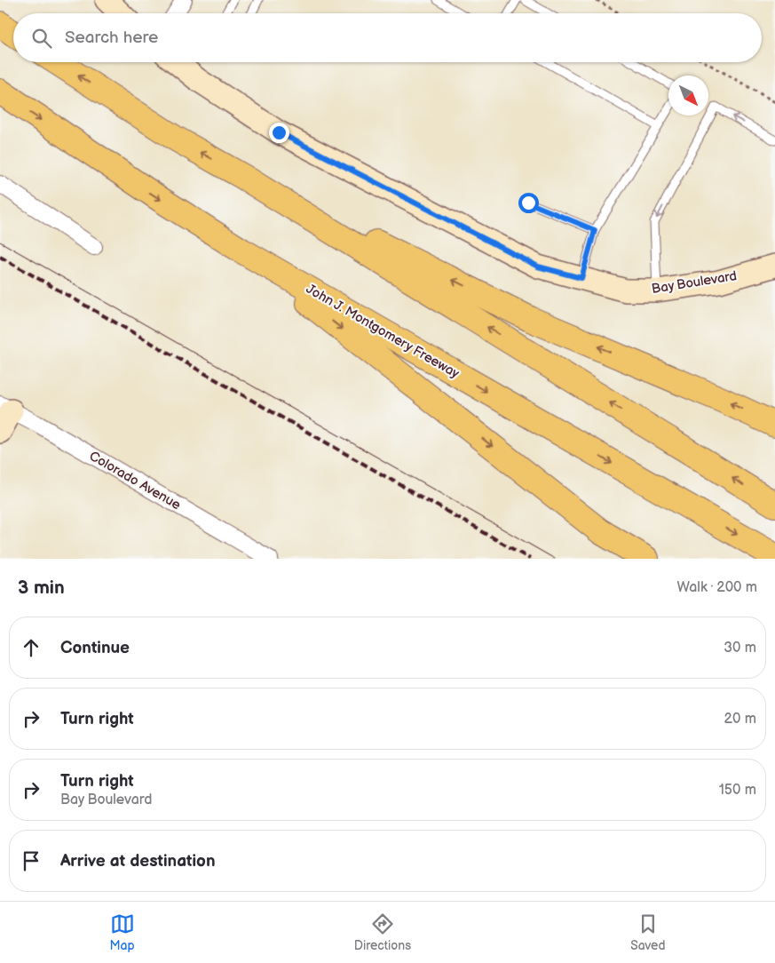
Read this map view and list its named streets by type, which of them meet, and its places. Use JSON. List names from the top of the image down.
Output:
{
  "streets": {
    "highway": ["John J. Montgomery Freeway"],
    "main road": ["Bay Boulevard"],
    "street": ["Colorado Avenue"]
  },
  "north": "bottom right",
  "page": {
    "search": "Search here",
    "heading": ["3 min", "Walk · 200 m"],
    "list": [
      ["Continue", "30 m"],
      ["Turn right", "20 m"],
      ["Turn right", "Bay Boulevard", "150 m"],
      "Arrive at destination"
    ],
    "nav": ["Map", "Directions", "Saved"]
  }
}
